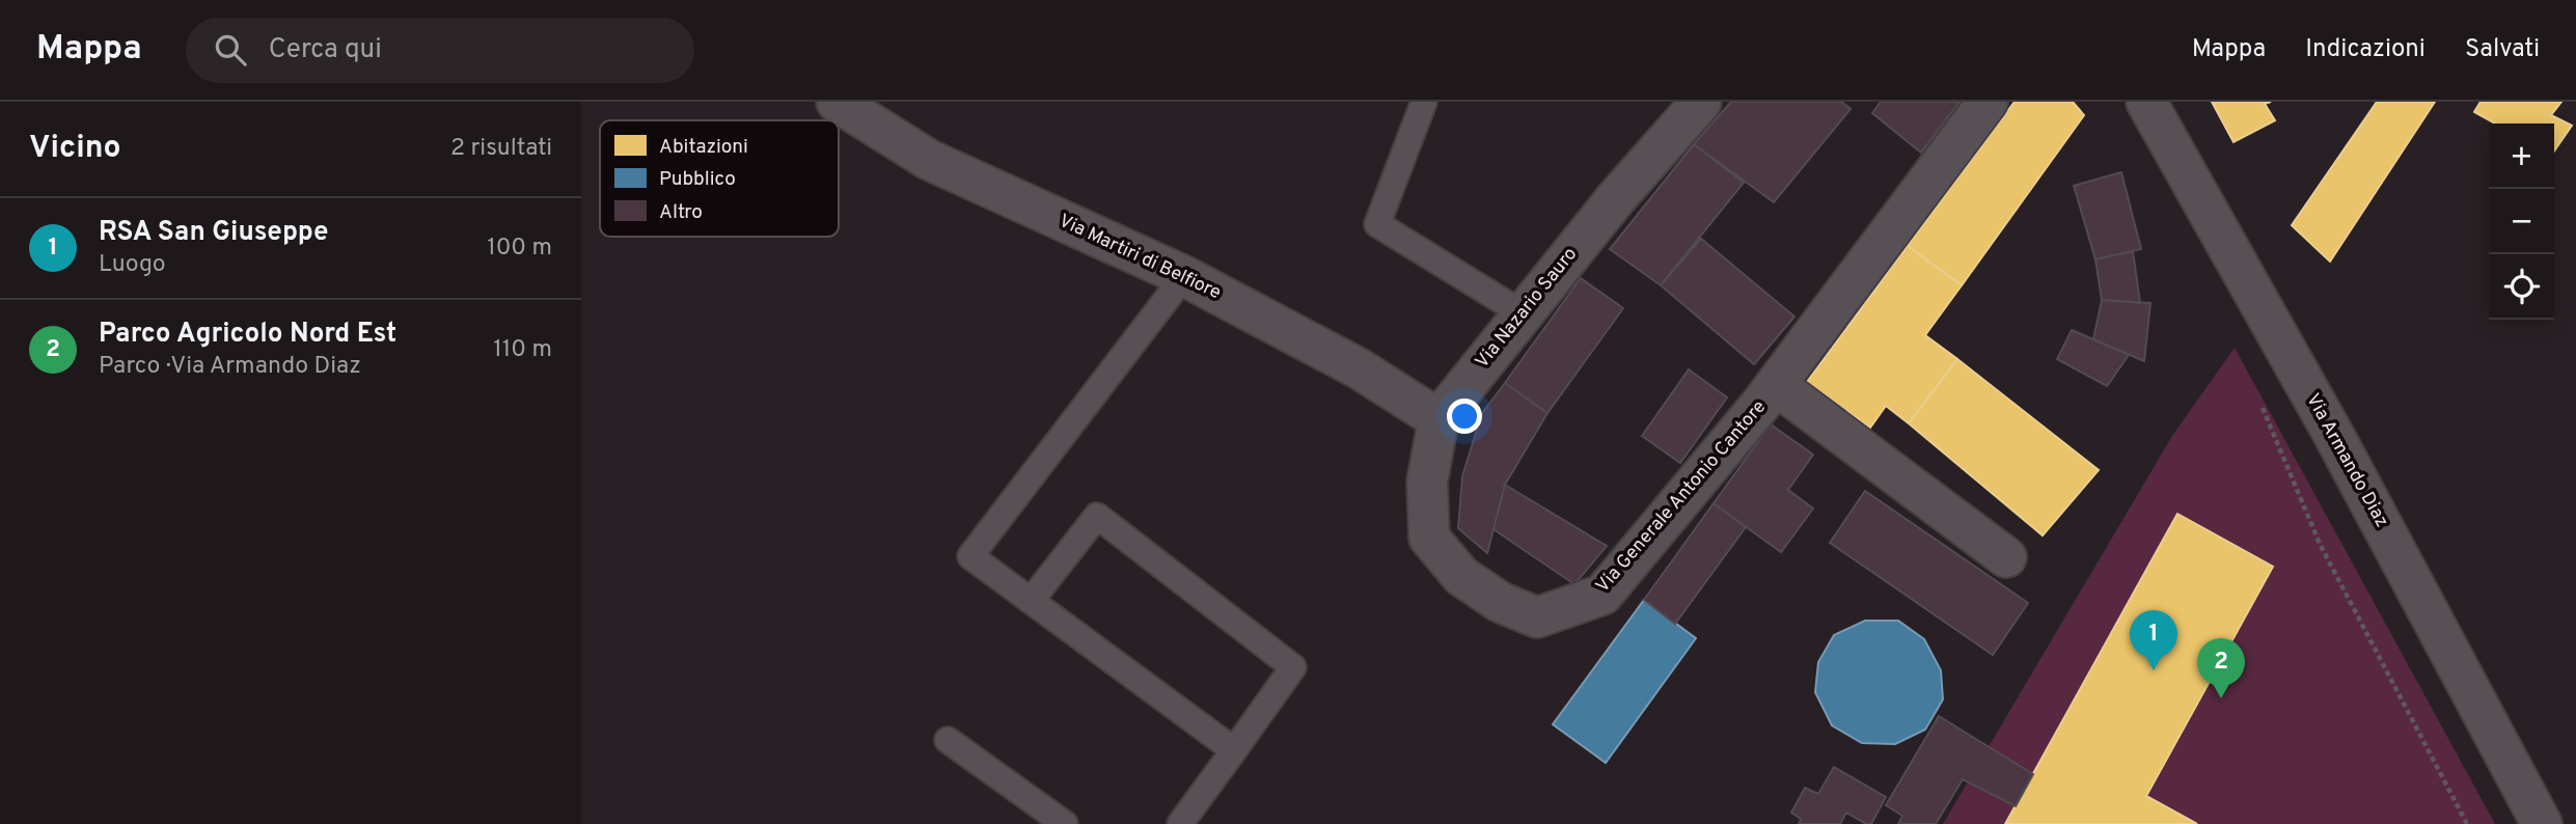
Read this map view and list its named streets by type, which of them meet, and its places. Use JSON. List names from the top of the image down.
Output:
{
  "streets": {
    "street": [
      "Via Martiri di Belfiore",
      "Via Nazario Sauro",
      "Via Armando Diaz",
      "Via Generale Antonio Cantore"
    ]
  },
  "crossings": [
    ["Via Martiri di Belfiore", "Via Nazario Sauro"],
    ["Via Nazario Sauro", "Via Generale Antonio Cantore"]
  ],
  "legend": ["Abitazioni", "Pubblico", "Altro"],
  "page": {
    "header": "Mappa",
    "search": "Cerca qui",
    "nav": ["Mappa", "Indicazioni", "Salvati"],
    "heading": ["Vicino", "2 risultati"],
    "map_buttons": ["+", "−"],
    "list": [
      {
        "mark": "1",
        "name": "RSA San Giuseppe",
        "note": "Luogo",
        "value": "100 m"
      },
      {
        "mark": "2",
        "name": "Parco Agricolo Nord Est",
        "note": "Parco · Via Armando Diaz",
        "value": "110 m"
      }
    ],
    "pins": ["1", "2"]
  }
}
